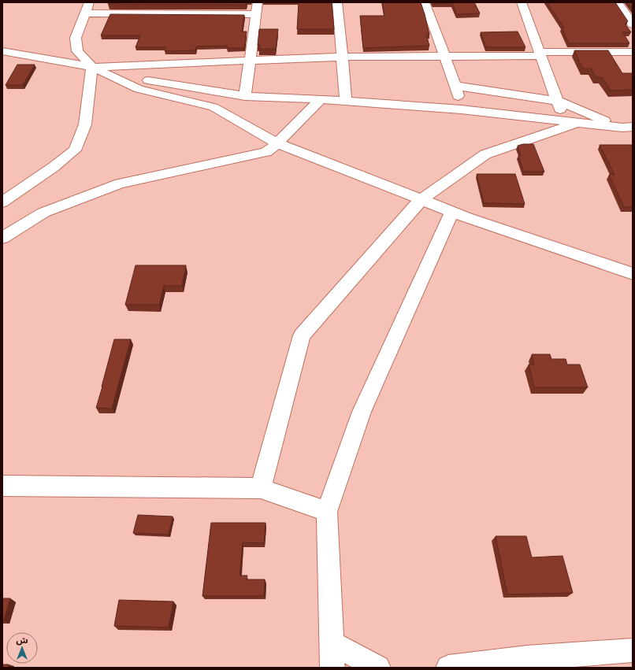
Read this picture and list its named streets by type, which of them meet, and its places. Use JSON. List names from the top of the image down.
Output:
{
  "north": "top"
}
